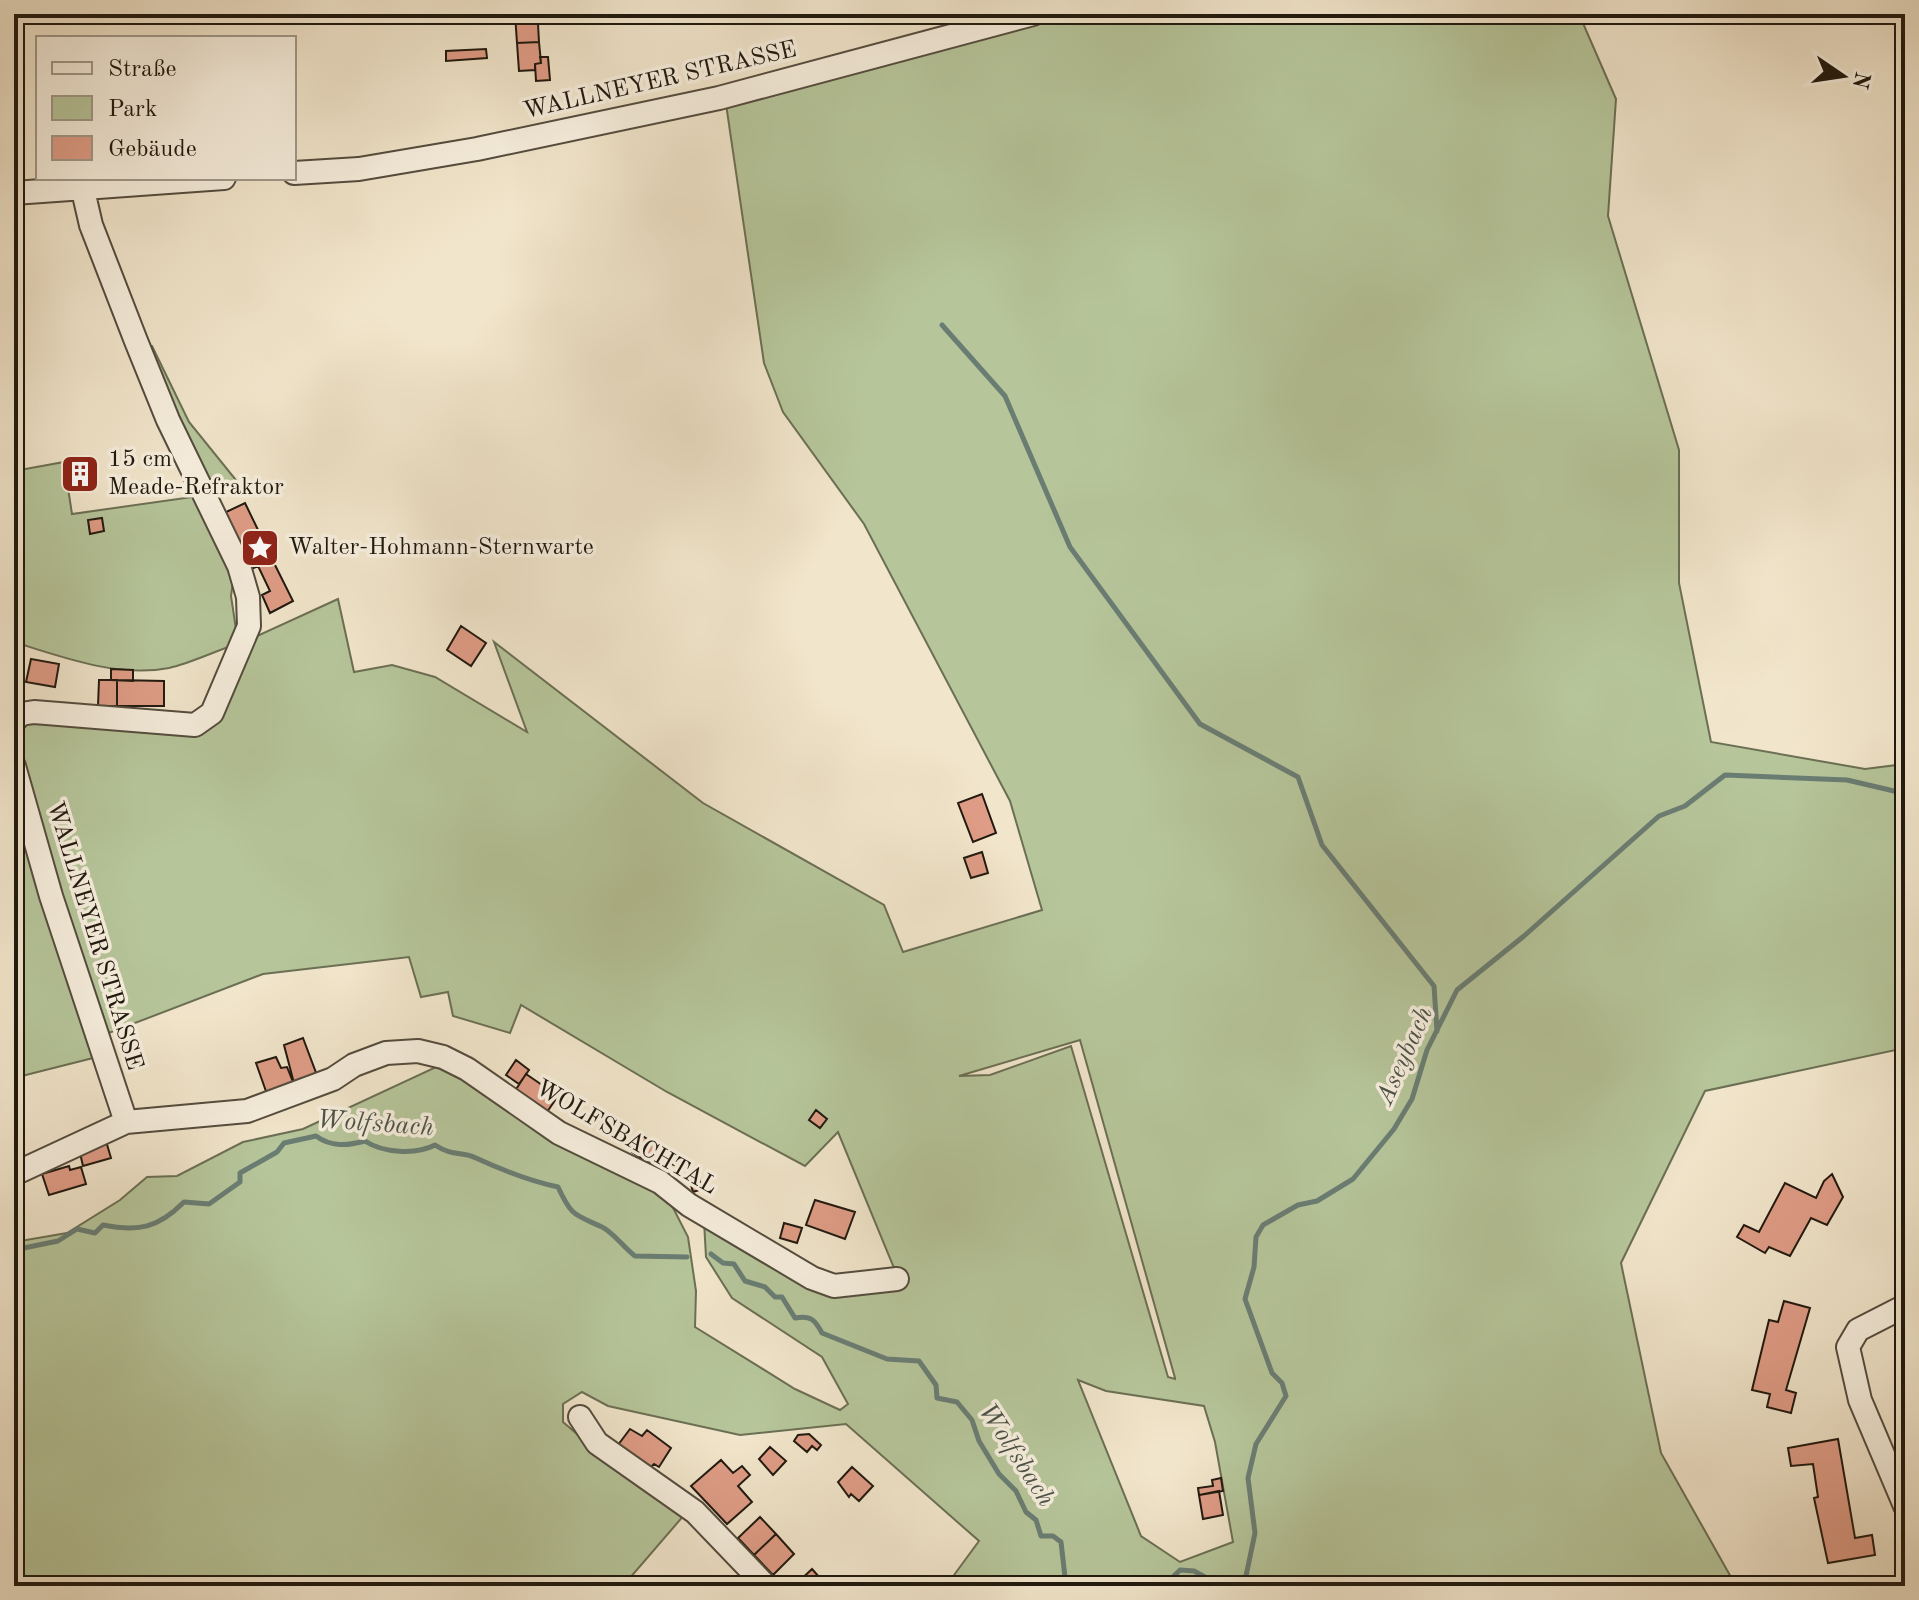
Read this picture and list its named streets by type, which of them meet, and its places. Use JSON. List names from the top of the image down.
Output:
{
  "streets": {
    "street": ["WALLNEYER STRASSE", "WOLFSBACHTAL"]
  },
  "crossings": [
    ["WALLNEYER STRASSE", "WOLFSBACHTAL"]
  ],
  "water": ["Aseybach", "Wolfsbach"],
  "places": {
    "building": ["15 cm Meade-Refraktor"],
    "place": ["Walter-Hohmann-Sternwarte"]
  },
  "legend": ["Straße", "Park", "Gebäude"],
  "north": "right"
}
